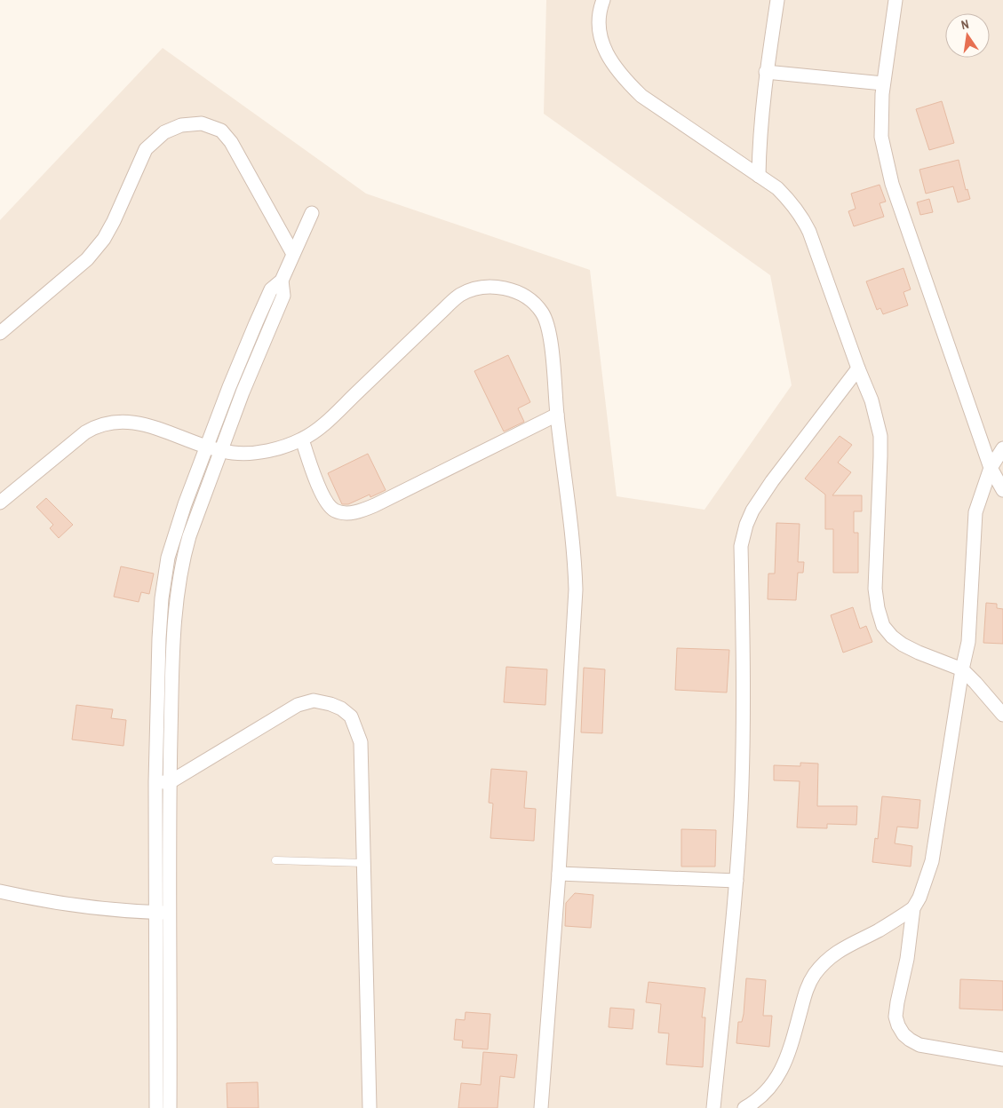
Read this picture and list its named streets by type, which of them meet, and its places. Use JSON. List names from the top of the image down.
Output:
{
  "north": "top"
}
